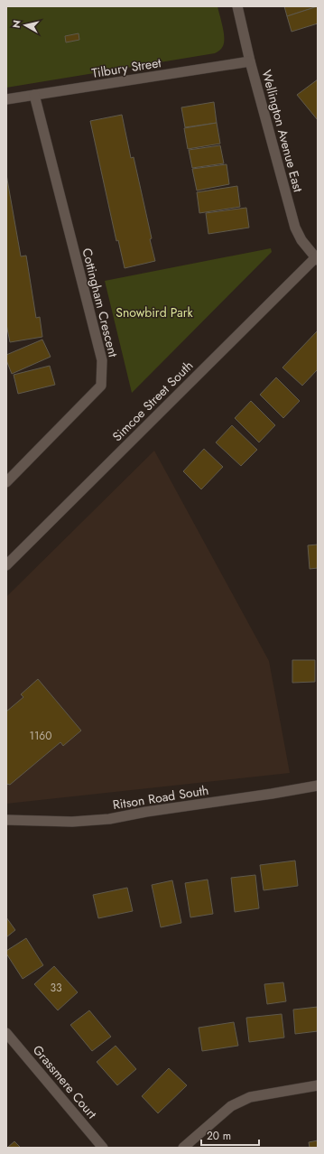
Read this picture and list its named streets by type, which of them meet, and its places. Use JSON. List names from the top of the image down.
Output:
{
  "streets": {
    "street": [
      "Tilbury Street",
      "Wellington Avenue East",
      "Cottingham Crescent",
      "Simcoe Street South",
      "Ritson Road South",
      "Grassmere Court"
    ]
  },
  "crossings": [
    ["Tilbury Street", "Wellington Avenue East"],
    ["Tilbury Street", "Cottingham Crescent"],
    ["Wellington Avenue East", "Simcoe Street South"]
  ],
  "parks": ["Snowbird Park"],
  "house_numbers": ["1160", "33"],
  "scale_bar": "20 m",
  "north": "left"
}
